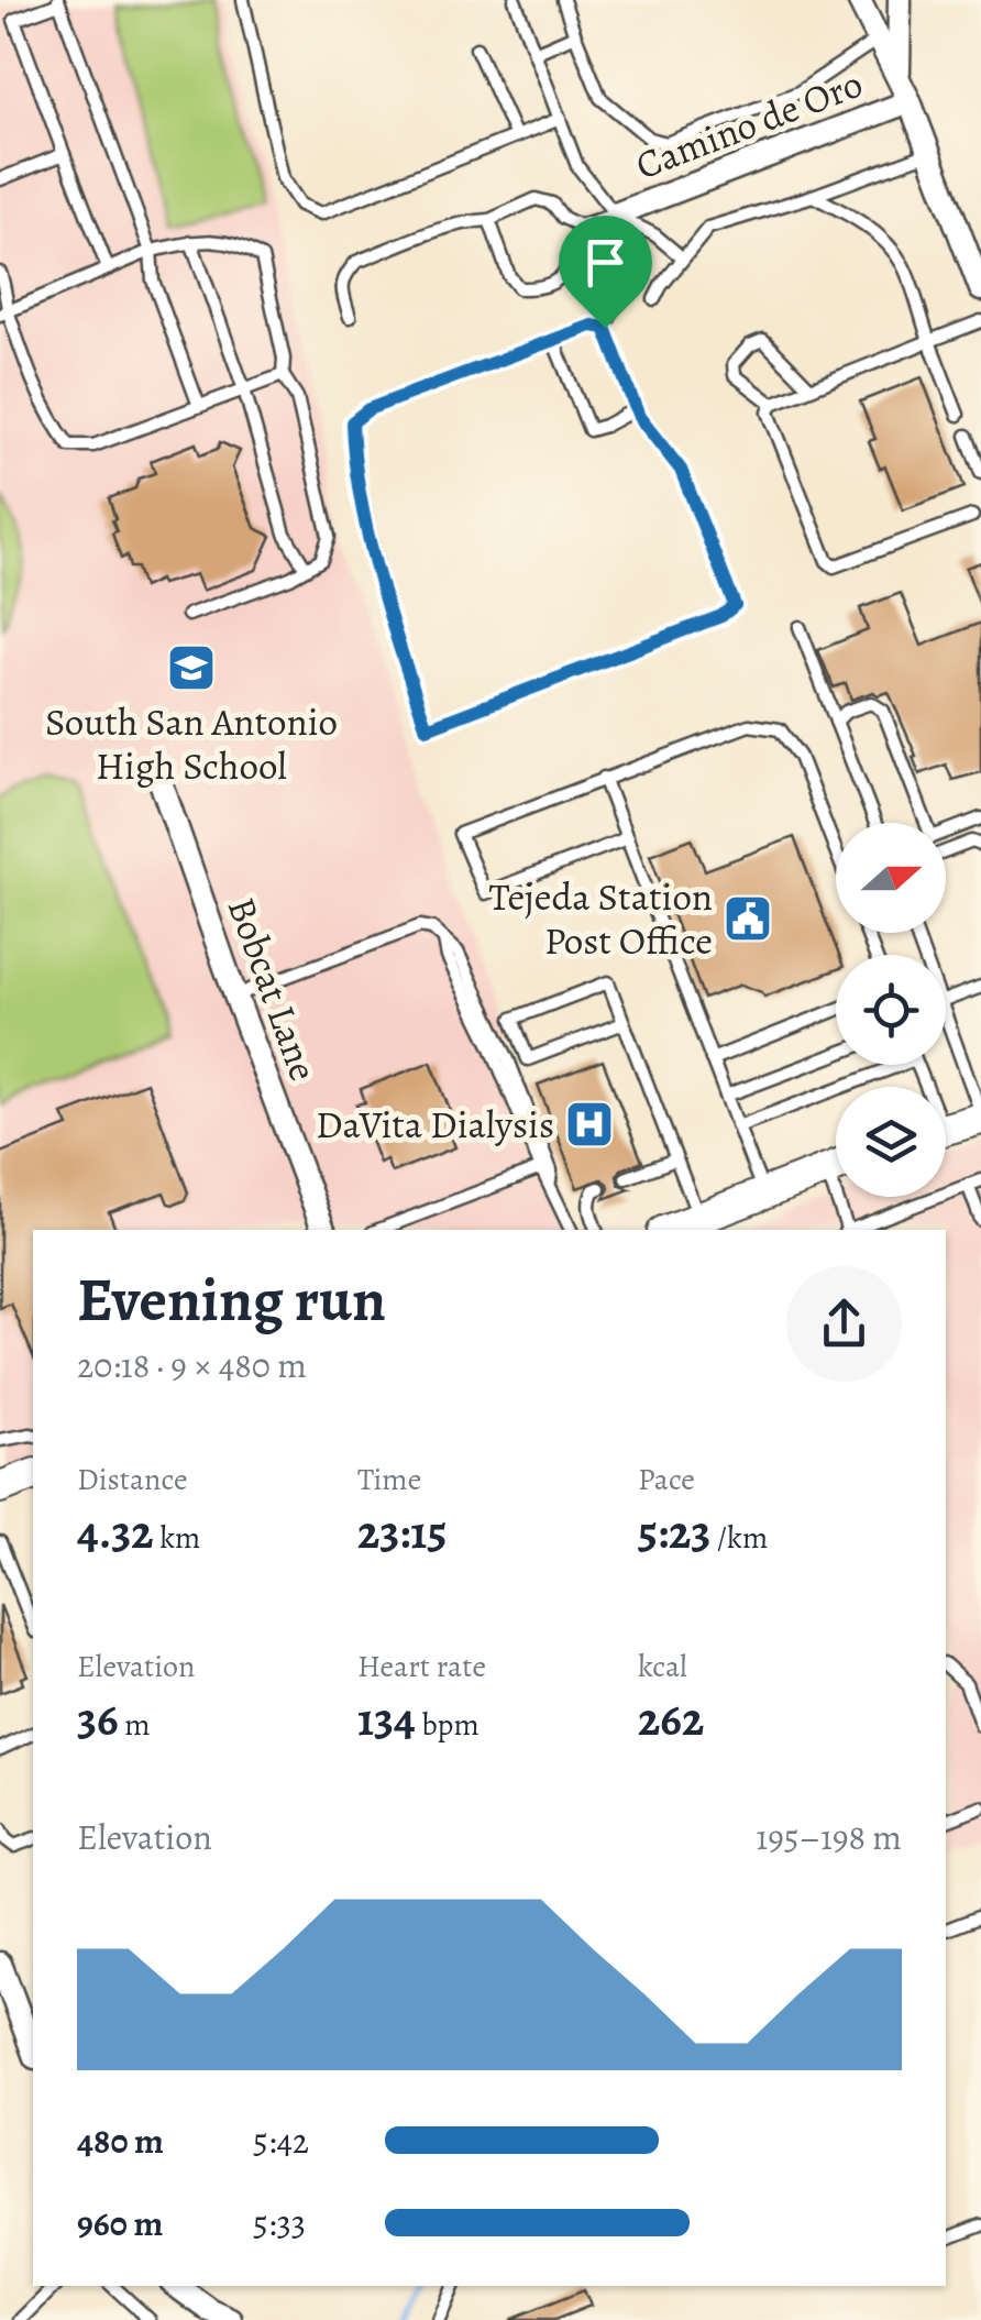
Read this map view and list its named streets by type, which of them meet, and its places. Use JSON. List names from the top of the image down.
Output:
{
  "streets": {
    "street": ["Camino de Oro", "Bobcat Lane"]
  },
  "places": {
    "school or university": ["South San Antonio High School"],
    "public building": ["Tejeda Station Post Office"],
    "hospital": ["DaVita Dialysis"]
  },
  "north": "right",
  "page": {
    "heading": ["Evening run", "20:18 · 9 × 480 m"],
    "stats": [
      ["Distance", "4.32 km"],
      ["Time", "23:15"],
      ["Pace", "5:23 /km"],
      ["Elevation", "36 m"],
      ["Heart rate", "134 bpm"],
      ["kcal", "262"]
    ],
    "chart": ["Elevation", "195–198 m"],
    "list": [
      {
        "name": "480 m",
        "note": "5:42"
      },
      {
        "name": "960 m",
        "note": "5:33"
      }
    ]
  }
}
